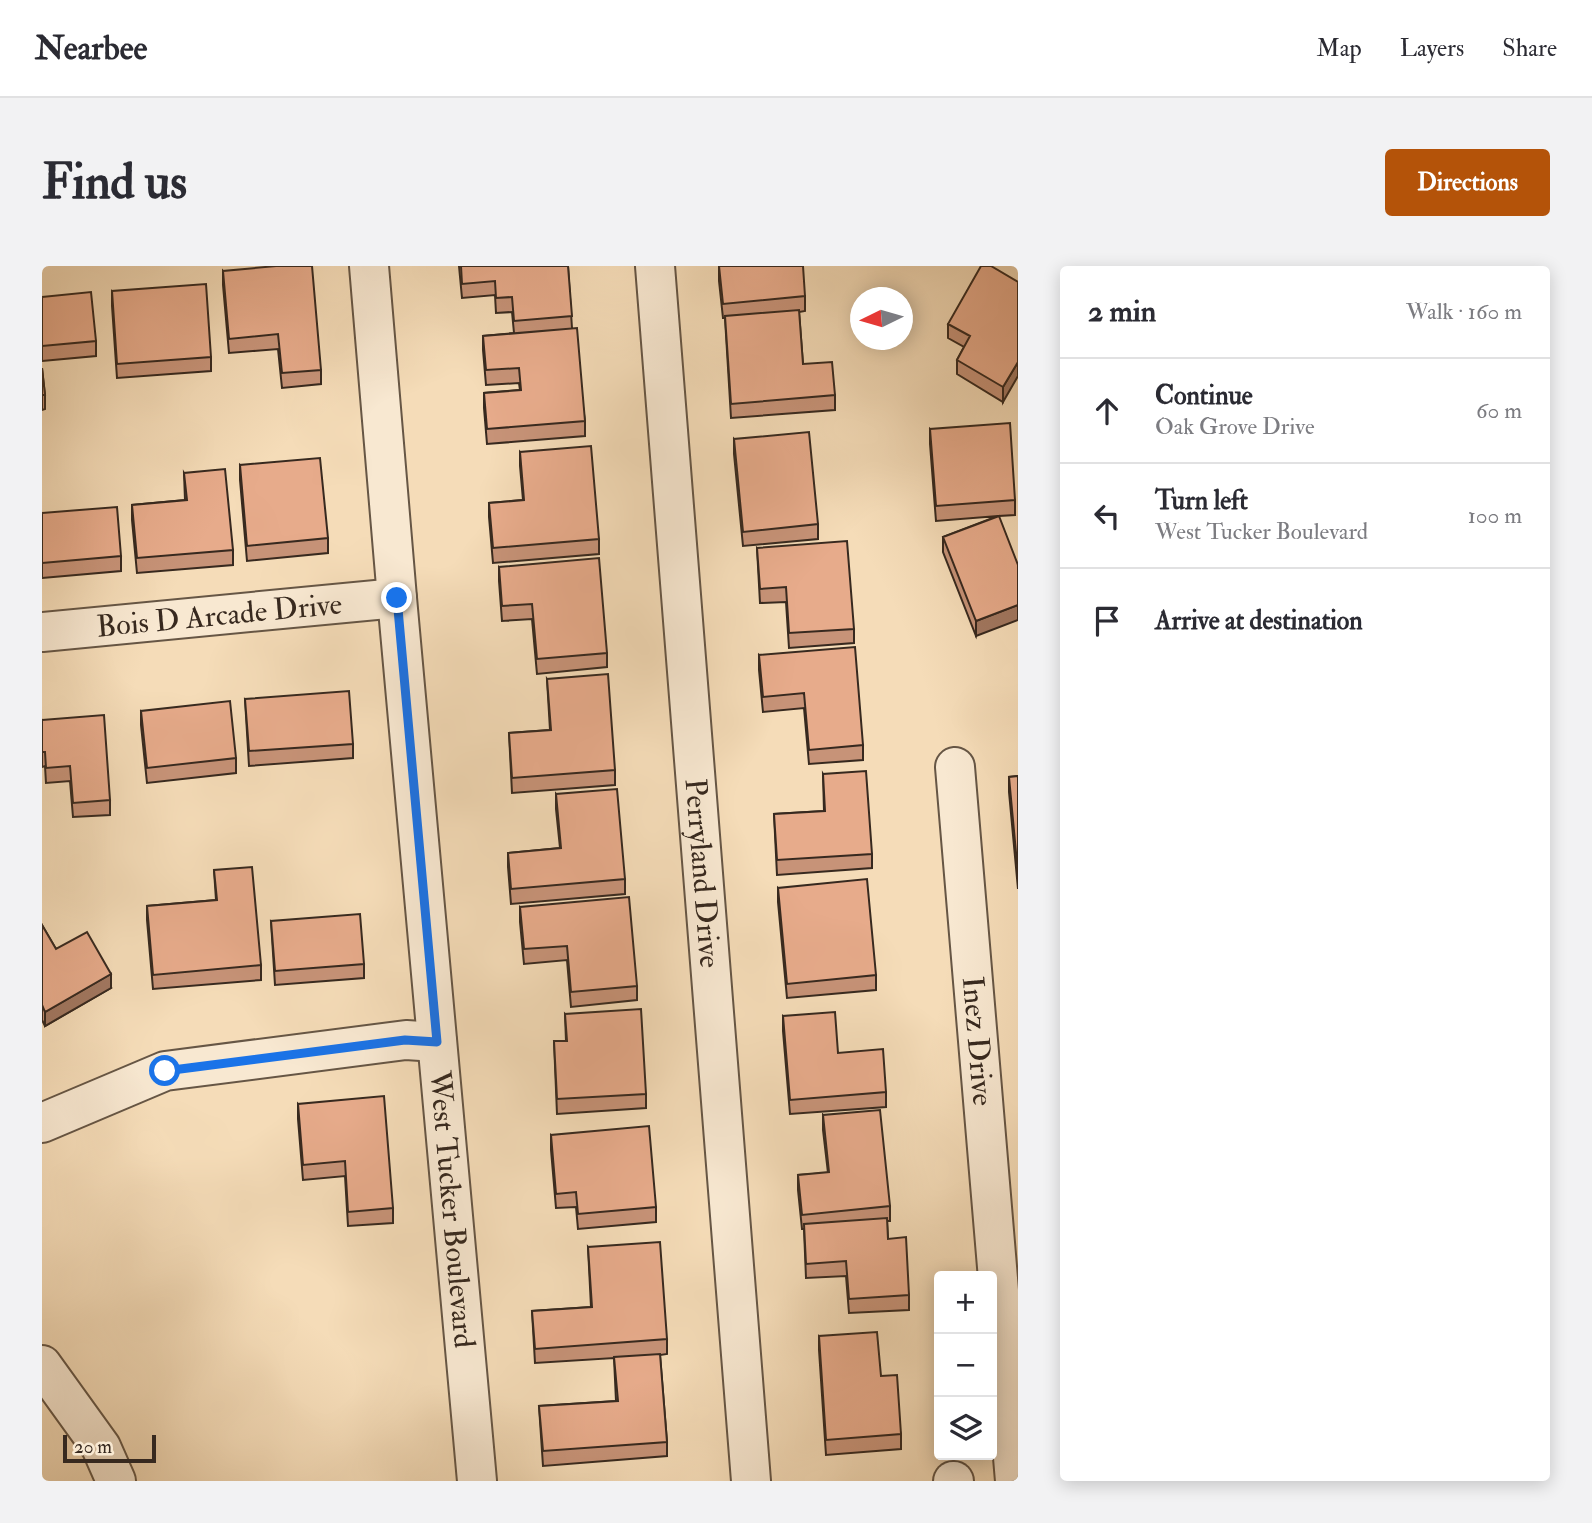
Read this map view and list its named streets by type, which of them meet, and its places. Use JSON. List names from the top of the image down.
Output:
{
  "streets": {
    "street": [
      "Bois D Arcade Drive",
      "Perryland Drive",
      "Inez Drive",
      "West Tucker Boulevard"
    ]
  },
  "crossings": [
    ["Bois D Arcade Drive", "West Tucker Boulevard"]
  ],
  "scale_bar": "20 m",
  "north": "left",
  "page": {
    "header": "Nearbee",
    "nav": ["Map", "Layers", "Share"],
    "buttons": "Directions",
    "title": "Find us",
    "heading": ["2 min", "Walk · 160 m"],
    "list": [
      ["Continue", "Oak Grove Drive", "60 m"],
      ["Turn left", "West Tucker Boulevard", "100 m"],
      "Arrive at destination"
    ],
    "map_buttons": ["+", "−"],
    "scale": "20 m"
  }
}
